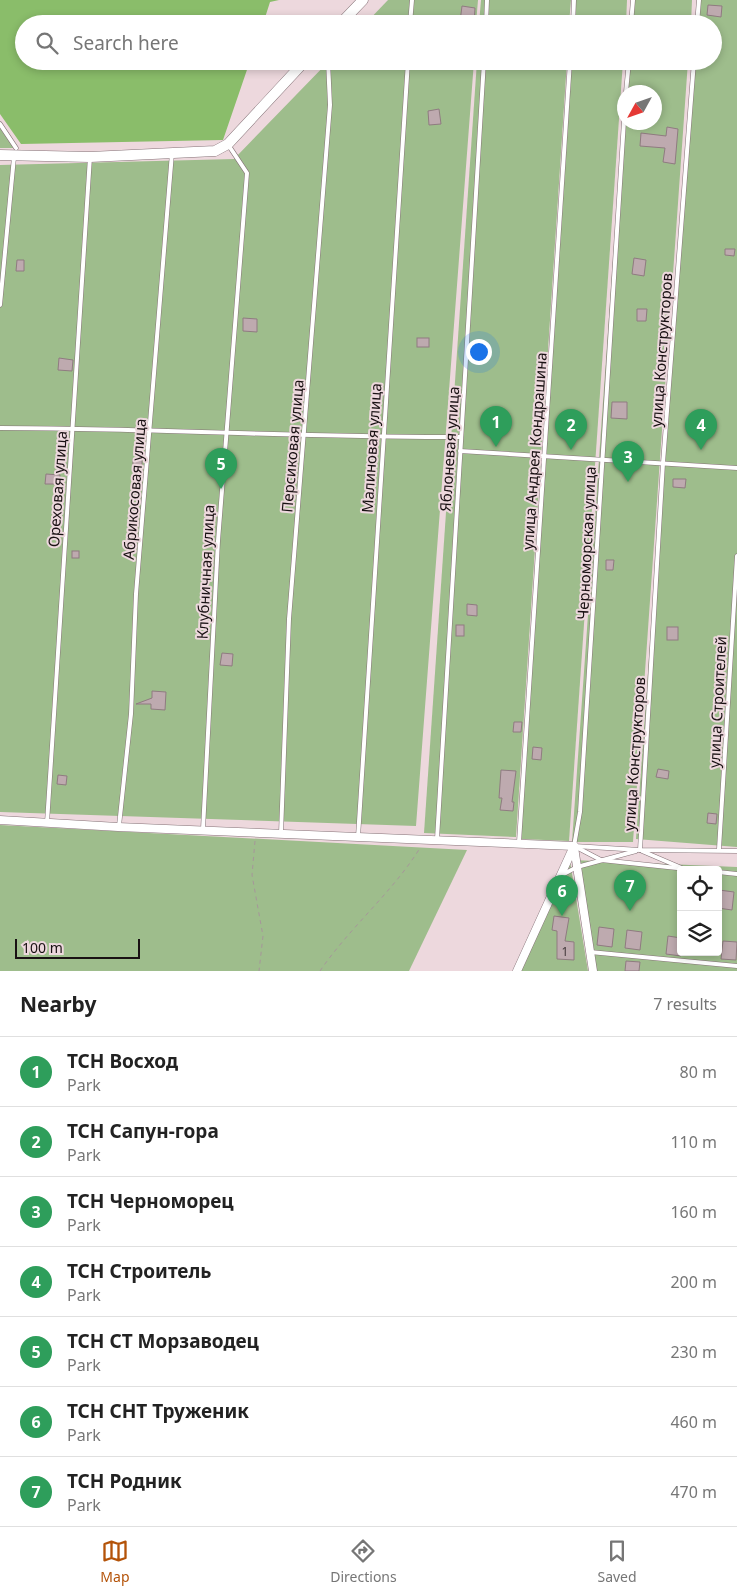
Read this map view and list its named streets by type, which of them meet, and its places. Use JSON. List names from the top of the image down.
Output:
{
  "streets": {
    "lane": [
      "улица Конструкторов",
      "Персиковая улица",
      "Малиновая улица",
      "Яблоневая улица",
      "улица Андрея Кондрашина",
      "Ореховая улица",
      "Абрикосовая улица",
      "Черноморская улица",
      "Клубничная улица",
      "улица Строителей"
    ]
  },
  "house_numbers": ["1"],
  "scale_bar": "100 m",
  "north": "bottom left",
  "page": {
    "search": "Search here",
    "pins": [
      "1",
      "2",
      "4",
      "3",
      "5",
      "7",
      "6"
    ],
    "scale": "100 m",
    "heading": ["Nearby", "7 results"],
    "list": [
      {
        "mark": "1",
        "name": "ТСН Восход",
        "note": "Park",
        "value": "80 m"
      },
      {
        "mark": "2",
        "name": "ТСН Сапун-гора",
        "note": "Park",
        "value": "110 m"
      },
      {
        "mark": "3",
        "name": "ТСН Черноморец",
        "note": "Park",
        "value": "160 m"
      },
      {
        "mark": "4",
        "name": "ТСН Строитель",
        "note": "Park",
        "value": "200 m"
      },
      {
        "mark": "5",
        "name": "ТСН СТ Морзаводец",
        "note": "Park",
        "value": "230 m"
      },
      {
        "mark": "6",
        "name": "ТСН СНТ Труженик",
        "note": "Park",
        "value": "460 m"
      },
      {
        "mark": "7",
        "name": "ТСН Родник",
        "note": "Park",
        "value": "470 m"
      }
    ],
    "nav": ["Map", "Directions", "Saved"]
  }
}
